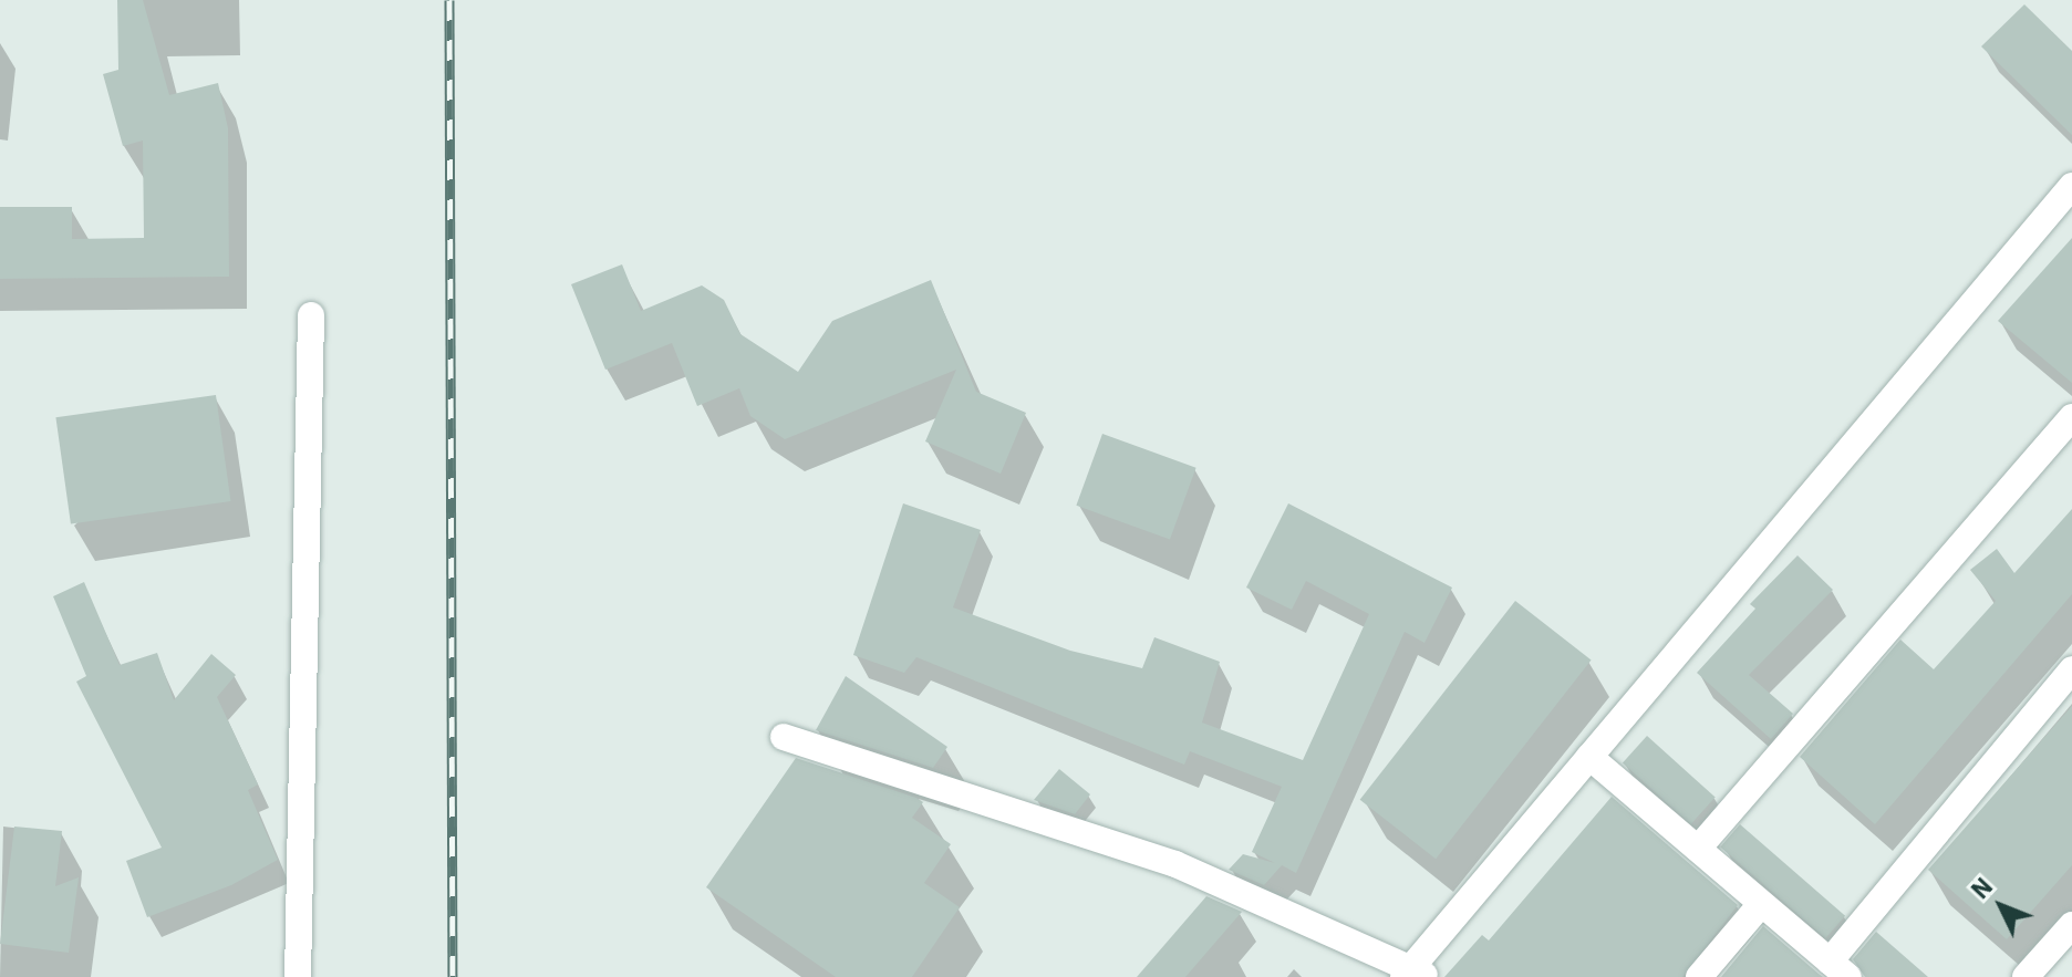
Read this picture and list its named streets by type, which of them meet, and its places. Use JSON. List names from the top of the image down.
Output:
{
  "north": "top left"
}
